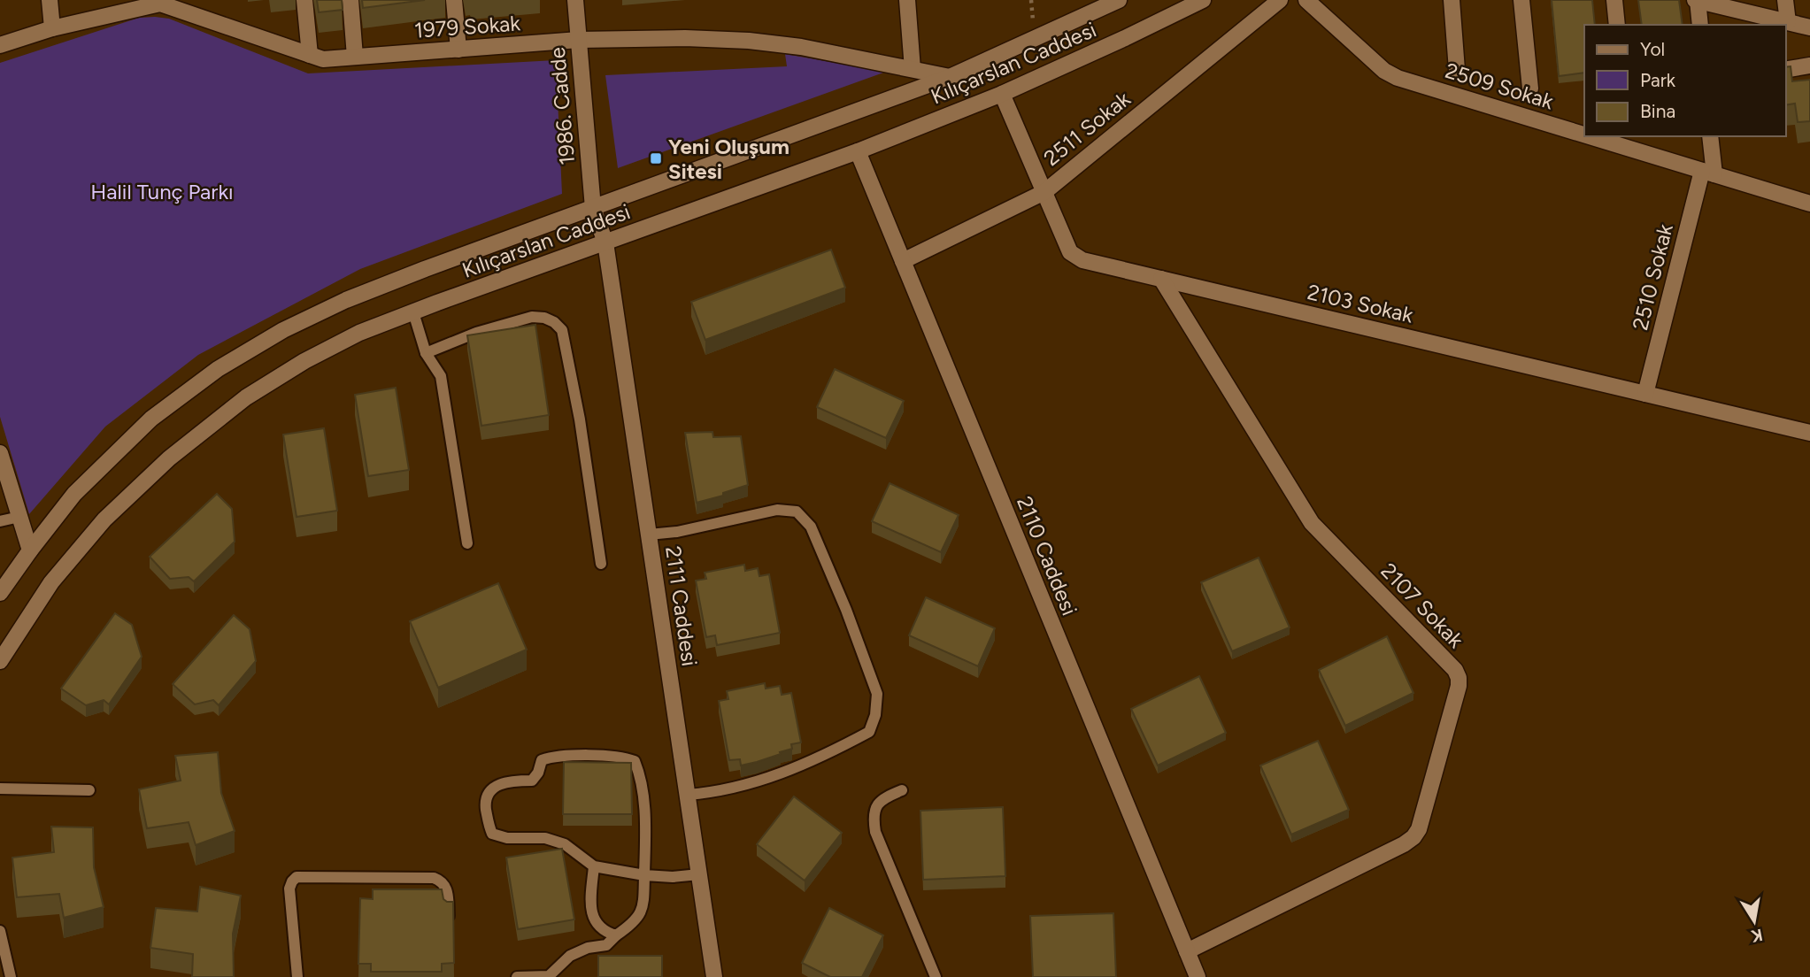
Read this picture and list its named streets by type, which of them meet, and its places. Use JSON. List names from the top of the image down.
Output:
{
  "streets": {
    "street": [
      "1979 Sokak",
      "Kılıçarslan Caddesi",
      "2509 Sokak",
      "1986. Cadde",
      "2511 Sokak",
      "2510 Sokak",
      "2103 Sokak",
      "2110 Caddesi",
      "2107 Sokak",
      "2111 Caddesi"
    ]
  },
  "crossings": [
    ["1979 Sokak", "Kılıçarslan Caddesi"],
    ["1979 Sokak", "1986. Cadde"],
    ["Kılıçarslan Caddesi", "1986. Cadde"],
    ["Kılıçarslan Caddesi", "2103 Sokak"],
    ["Kılıçarslan Caddesi", "2110 Caddesi"],
    ["Kılıçarslan Caddesi", "2111 Caddesi"],
    ["2509 Sokak", "2510 Sokak"],
    ["1986. Cadde", "2111 Caddesi"],
    ["2511 Sokak", "2103 Sokak"],
    ["2511 Sokak", "2110 Caddesi"],
    ["2510 Sokak", "2103 Sokak"],
    ["2103 Sokak", "2107 Sokak"],
    ["2110 Caddesi", "2107 Sokak"]
  ],
  "parks": ["Halil Tunç Parkı"],
  "places": {
    "transit": ["Yeni Oluşum Sitesi"]
  },
  "legend": ["Yol", "Park", "Bina"],
  "north": "bottom"
}
